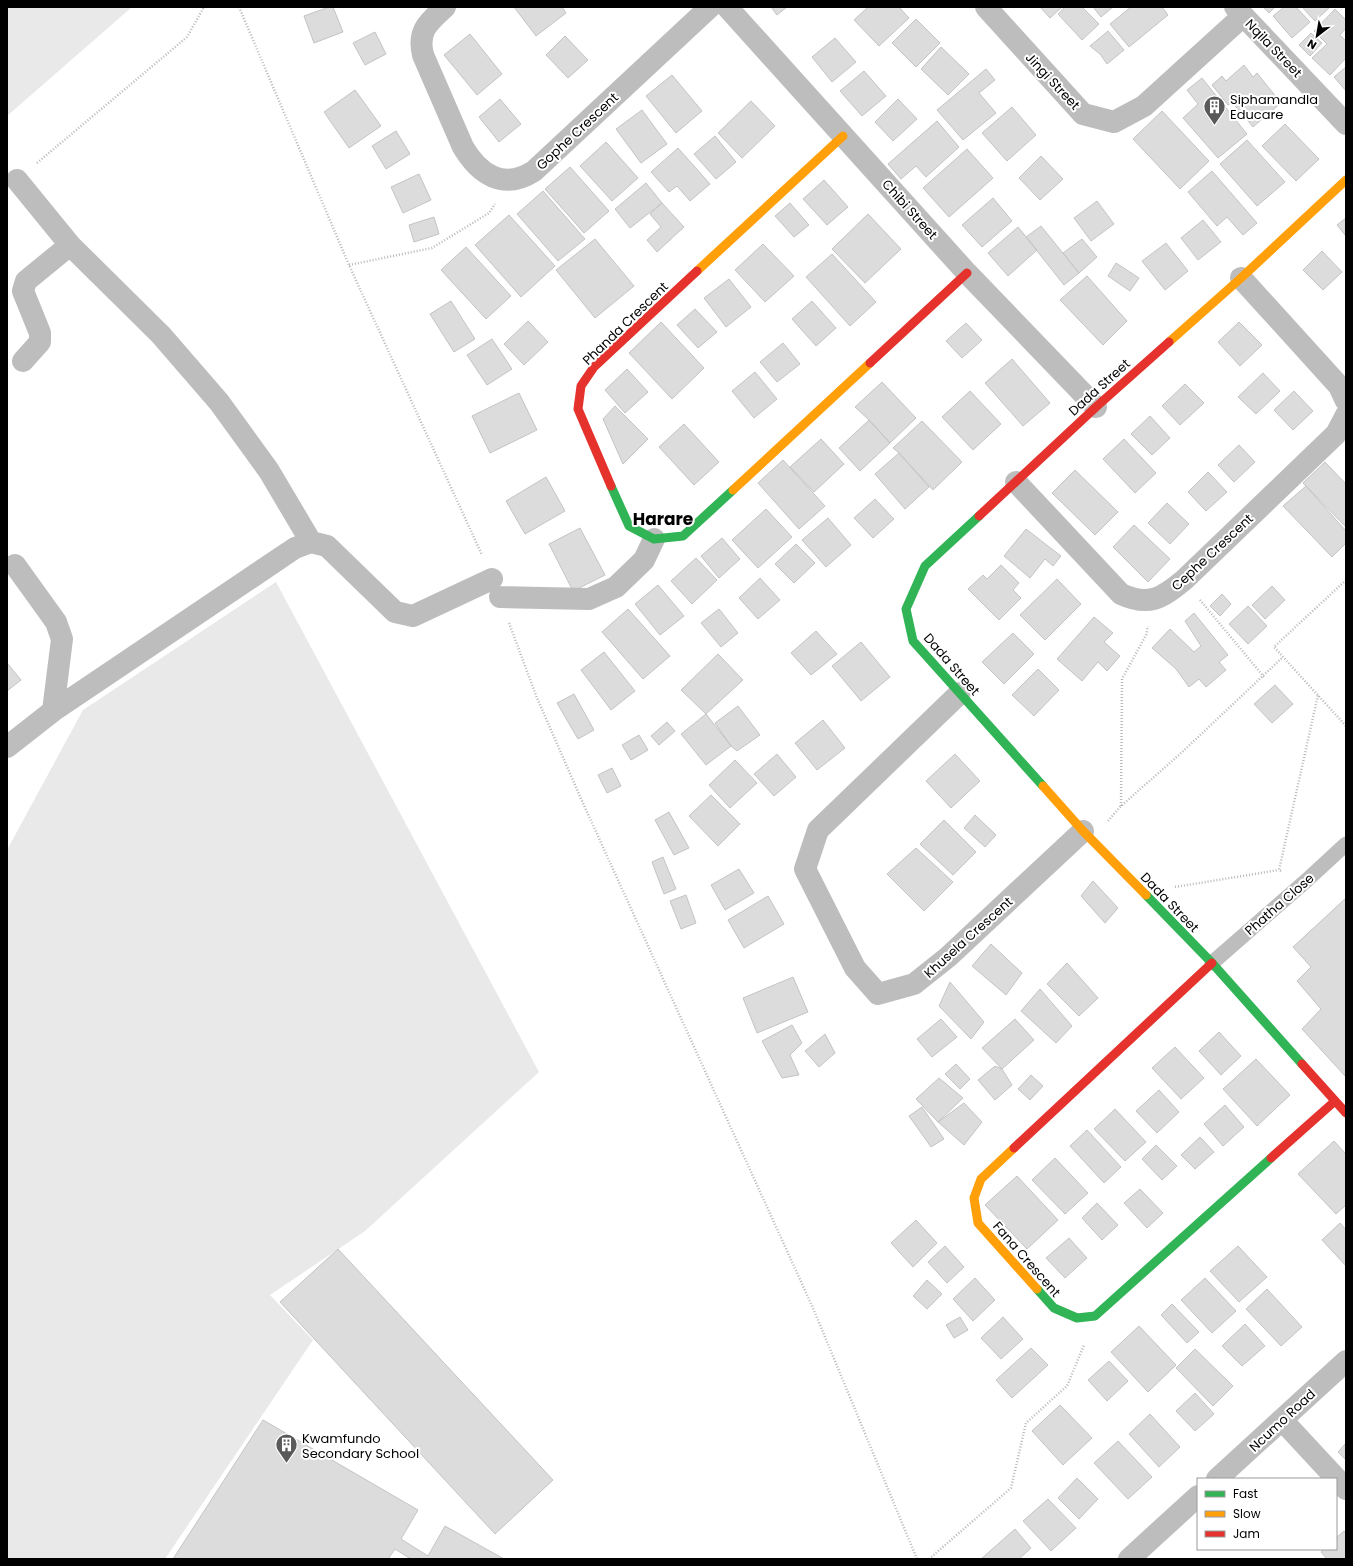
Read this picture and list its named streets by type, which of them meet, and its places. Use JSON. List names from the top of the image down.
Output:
{
  "streets": {
    "street": [
      "Nqila Street",
      "Jingi Street",
      "Gophe Crescent",
      "Chibi Street",
      "Phanda Crescent",
      "Dada Street",
      "Cephe Crescent",
      "Khusela Crescent",
      "Fana Crescent",
      "Ncumo Road"
    ],
    "lane": ["Phatha Close"]
  },
  "crossings": [
    ["Nqila Street", "Jingi Street"],
    ["Chibi Street", "Phanda Crescent"],
    ["Chibi Street", "Dada Street"],
    ["Dada Street", "Phatha Close"],
    ["Dada Street", "Khusela Crescent"],
    ["Dada Street", "Fana Crescent"],
    ["Phatha Close", "Fana Crescent"]
  ],
  "districts": ["Harare"],
  "places": {
    "building": ["Siphamandla Educare", "Kwamfundo Secondary School"]
  },
  "legend": ["Fast", "Slow", "Jam"],
  "north": "bottom left"
}
